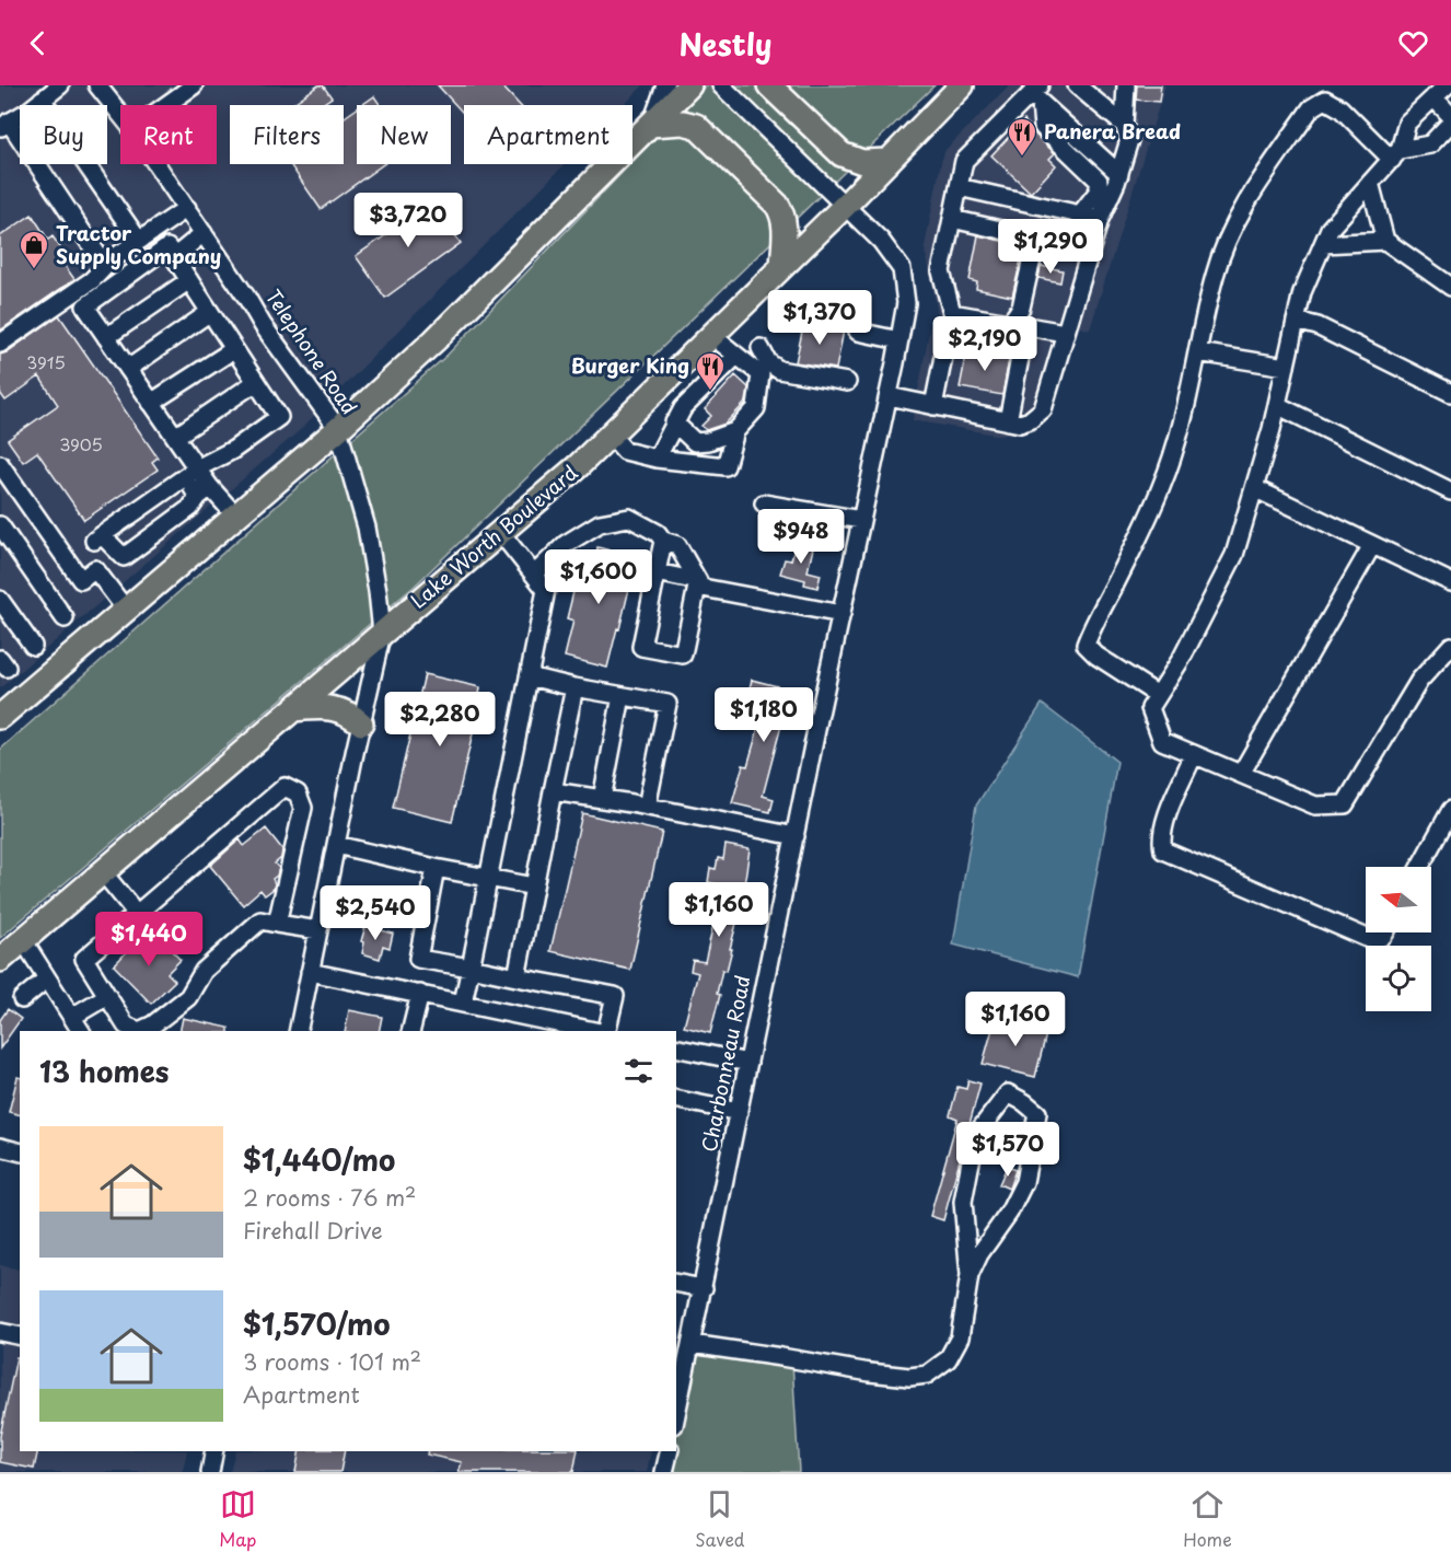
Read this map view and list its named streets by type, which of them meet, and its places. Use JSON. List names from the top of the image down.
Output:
{
  "streets": {
    "highway": ["Lake Worth Boulevard"],
    "street": ["Telephone Road", "Charbonneau Road"]
  },
  "crossings": [
    ["Telephone Road", "Lake Worth Boulevard"],
    ["Lake Worth Boulevard", "Charbonneau Road"]
  ],
  "places": {
    "restaurant": ["Panera Bread", "Burger King"],
    "shop": ["Tractor Supply Company"]
  },
  "house_numbers": ["3915", "3905"],
  "north": "left",
  "page": {
    "header": "Nestly",
    "chip": [
      "Buy",
      "Rent",
      "Filters",
      "New",
      "Apartment"
    ],
    "price": [
      "$3,720",
      "$1,290",
      "$1,370",
      "$2,190",
      "$948",
      "$1,600",
      "$1,180",
      "$2,280",
      "$1,160",
      "$2,540",
      "$1,440",
      "$1,160",
      "$1,570"
    ],
    "heading": "13 homes",
    "list": [
      {
        "name": "$1,440/mo",
        "note": "2 rooms · 76 m² · Firehall Drive"
      },
      {
        "name": "$1,570/mo",
        "note": "3 rooms · 101 m² · Apartment"
      }
    ],
    "tabs": ["Map", "Saved", "Home"]
  }
}
